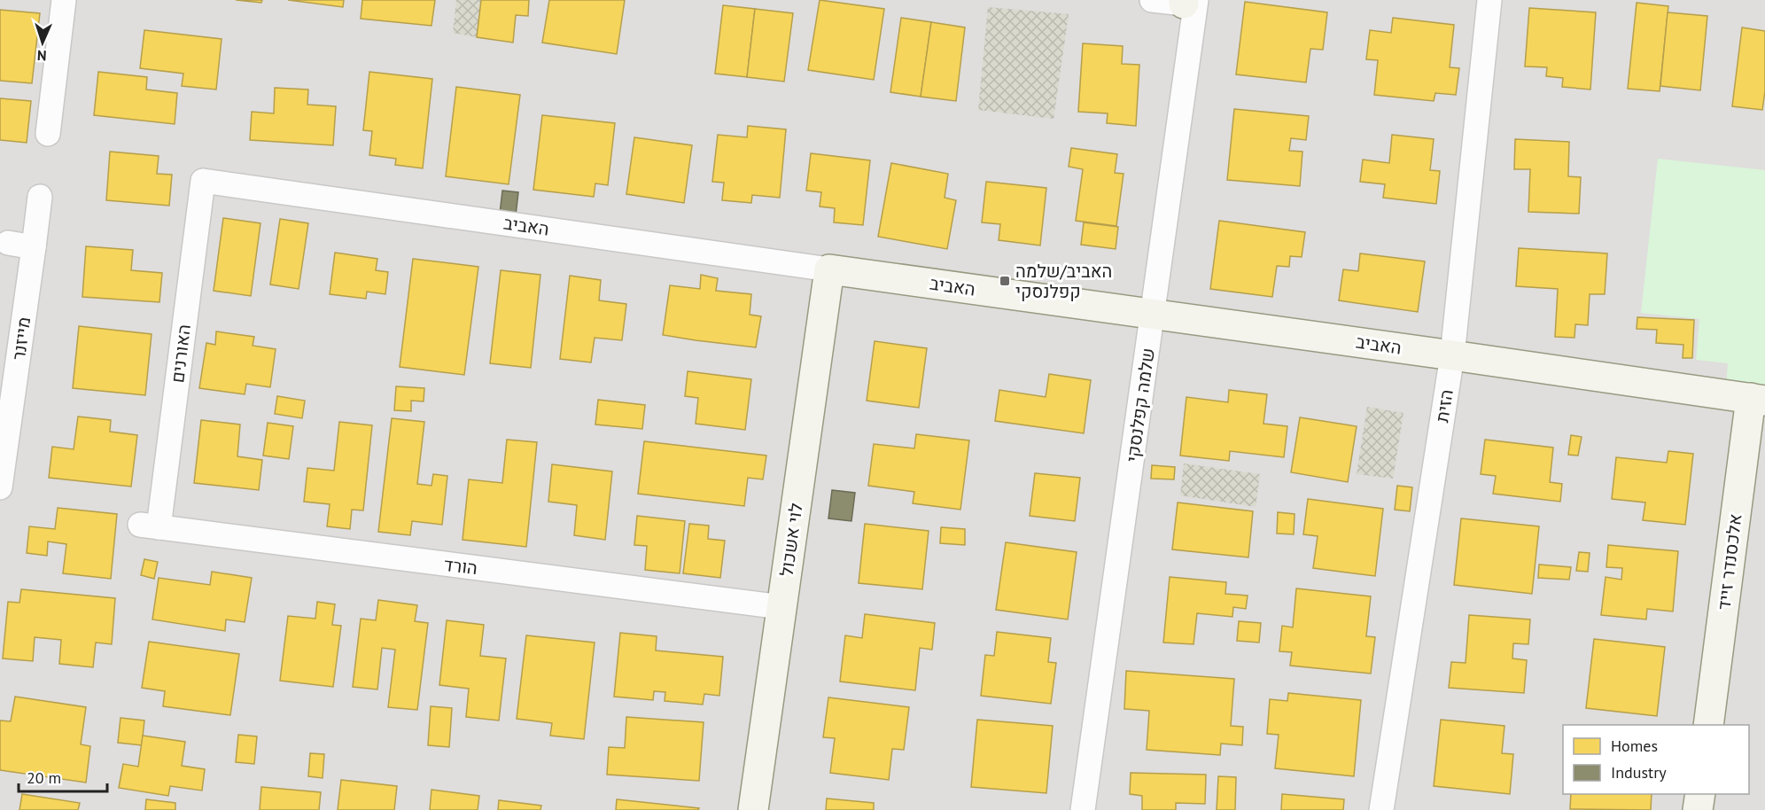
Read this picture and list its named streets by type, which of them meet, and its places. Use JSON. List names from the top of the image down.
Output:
{
  "streets": {
    "street": [
      "האביב",
      "מייזנר",
      "האורנים",
      "שלמה קפלנסקי",
      "הזית",
      "לוי אשכול",
      "אלכסנדר זייד",
      "הורד"
    ]
  },
  "crossings": [
    ["האביב", "האורנים"],
    ["האביב", "שלמה קפלנסקי"],
    ["האביב", "הזית"],
    ["האביב", "לוי אשכול"],
    ["האביב", "אלכסנדר זייד"],
    ["האורנים", "הורד"],
    ["לוי אשכול", "הורד"]
  ],
  "places": {
    "transit": ["האביב/שלמה קפלנסקי"]
  },
  "legend": ["Homes", "Industry"],
  "scale_bar": "20 m",
  "north": "bottom"
}
